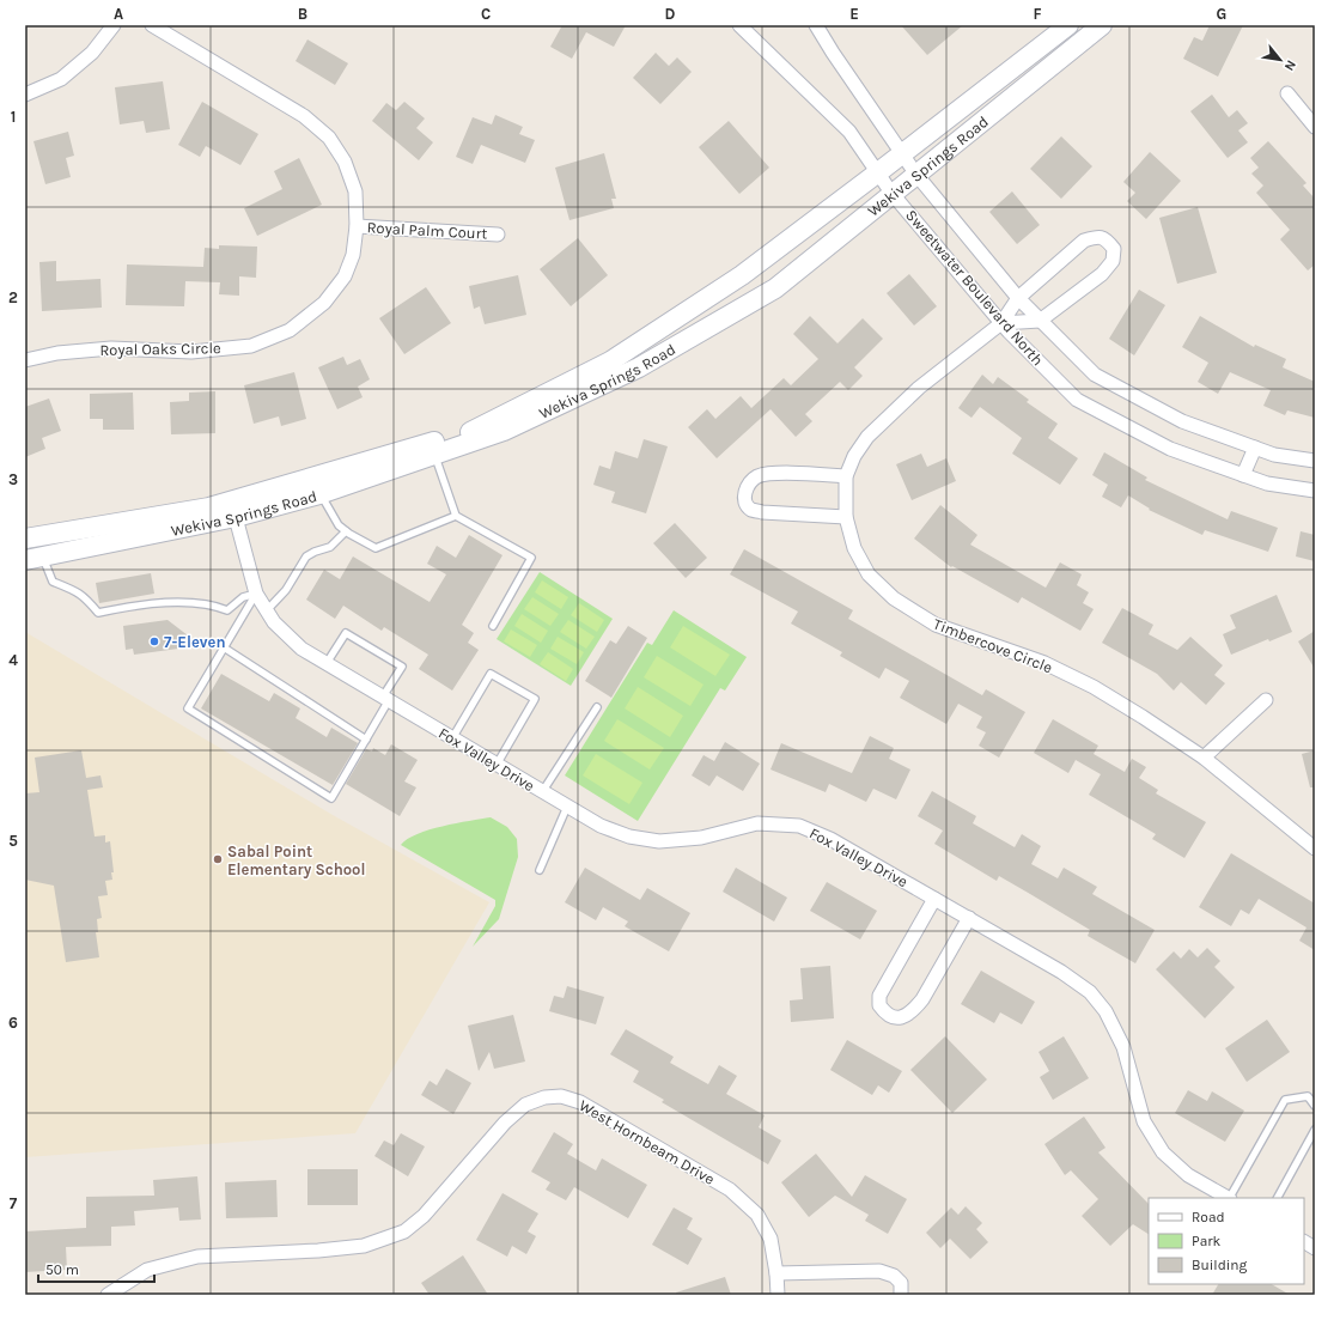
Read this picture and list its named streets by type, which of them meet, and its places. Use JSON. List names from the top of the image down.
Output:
{
  "streets": {
    "main road": ["Wekiva Springs Road"],
    "street": [
      "Royal Palm Court",
      "Sweetwater Boulevard North",
      "Royal Oaks Circle",
      "Timbercove Circle",
      "Fox Valley Drive",
      "West Hornbeam Drive"
    ]
  },
  "crossings": [
    ["Wekiva Springs Road", "Sweetwater Boulevard North"],
    ["Wekiva Springs Road", "Fox Valley Drive"],
    ["Royal Palm Court", "Royal Oaks Circle"],
    ["Sweetwater Boulevard North", "Timbercove Circle"]
  ],
  "places": ["7-Eleven", "Sabal Point Elementary School"],
  "legend": ["Road", "Park", "Building"],
  "scale_bar": "50 m",
  "north": "bottom right",
  "grid": {
    "columns": [
      "A",
      "B",
      "C",
      "D",
      "E",
      "F",
      "G"
    ],
    "rows": [
      "1",
      "2",
      "3",
      "4",
      "5",
      "6",
      "7"
    ]
  }
}
